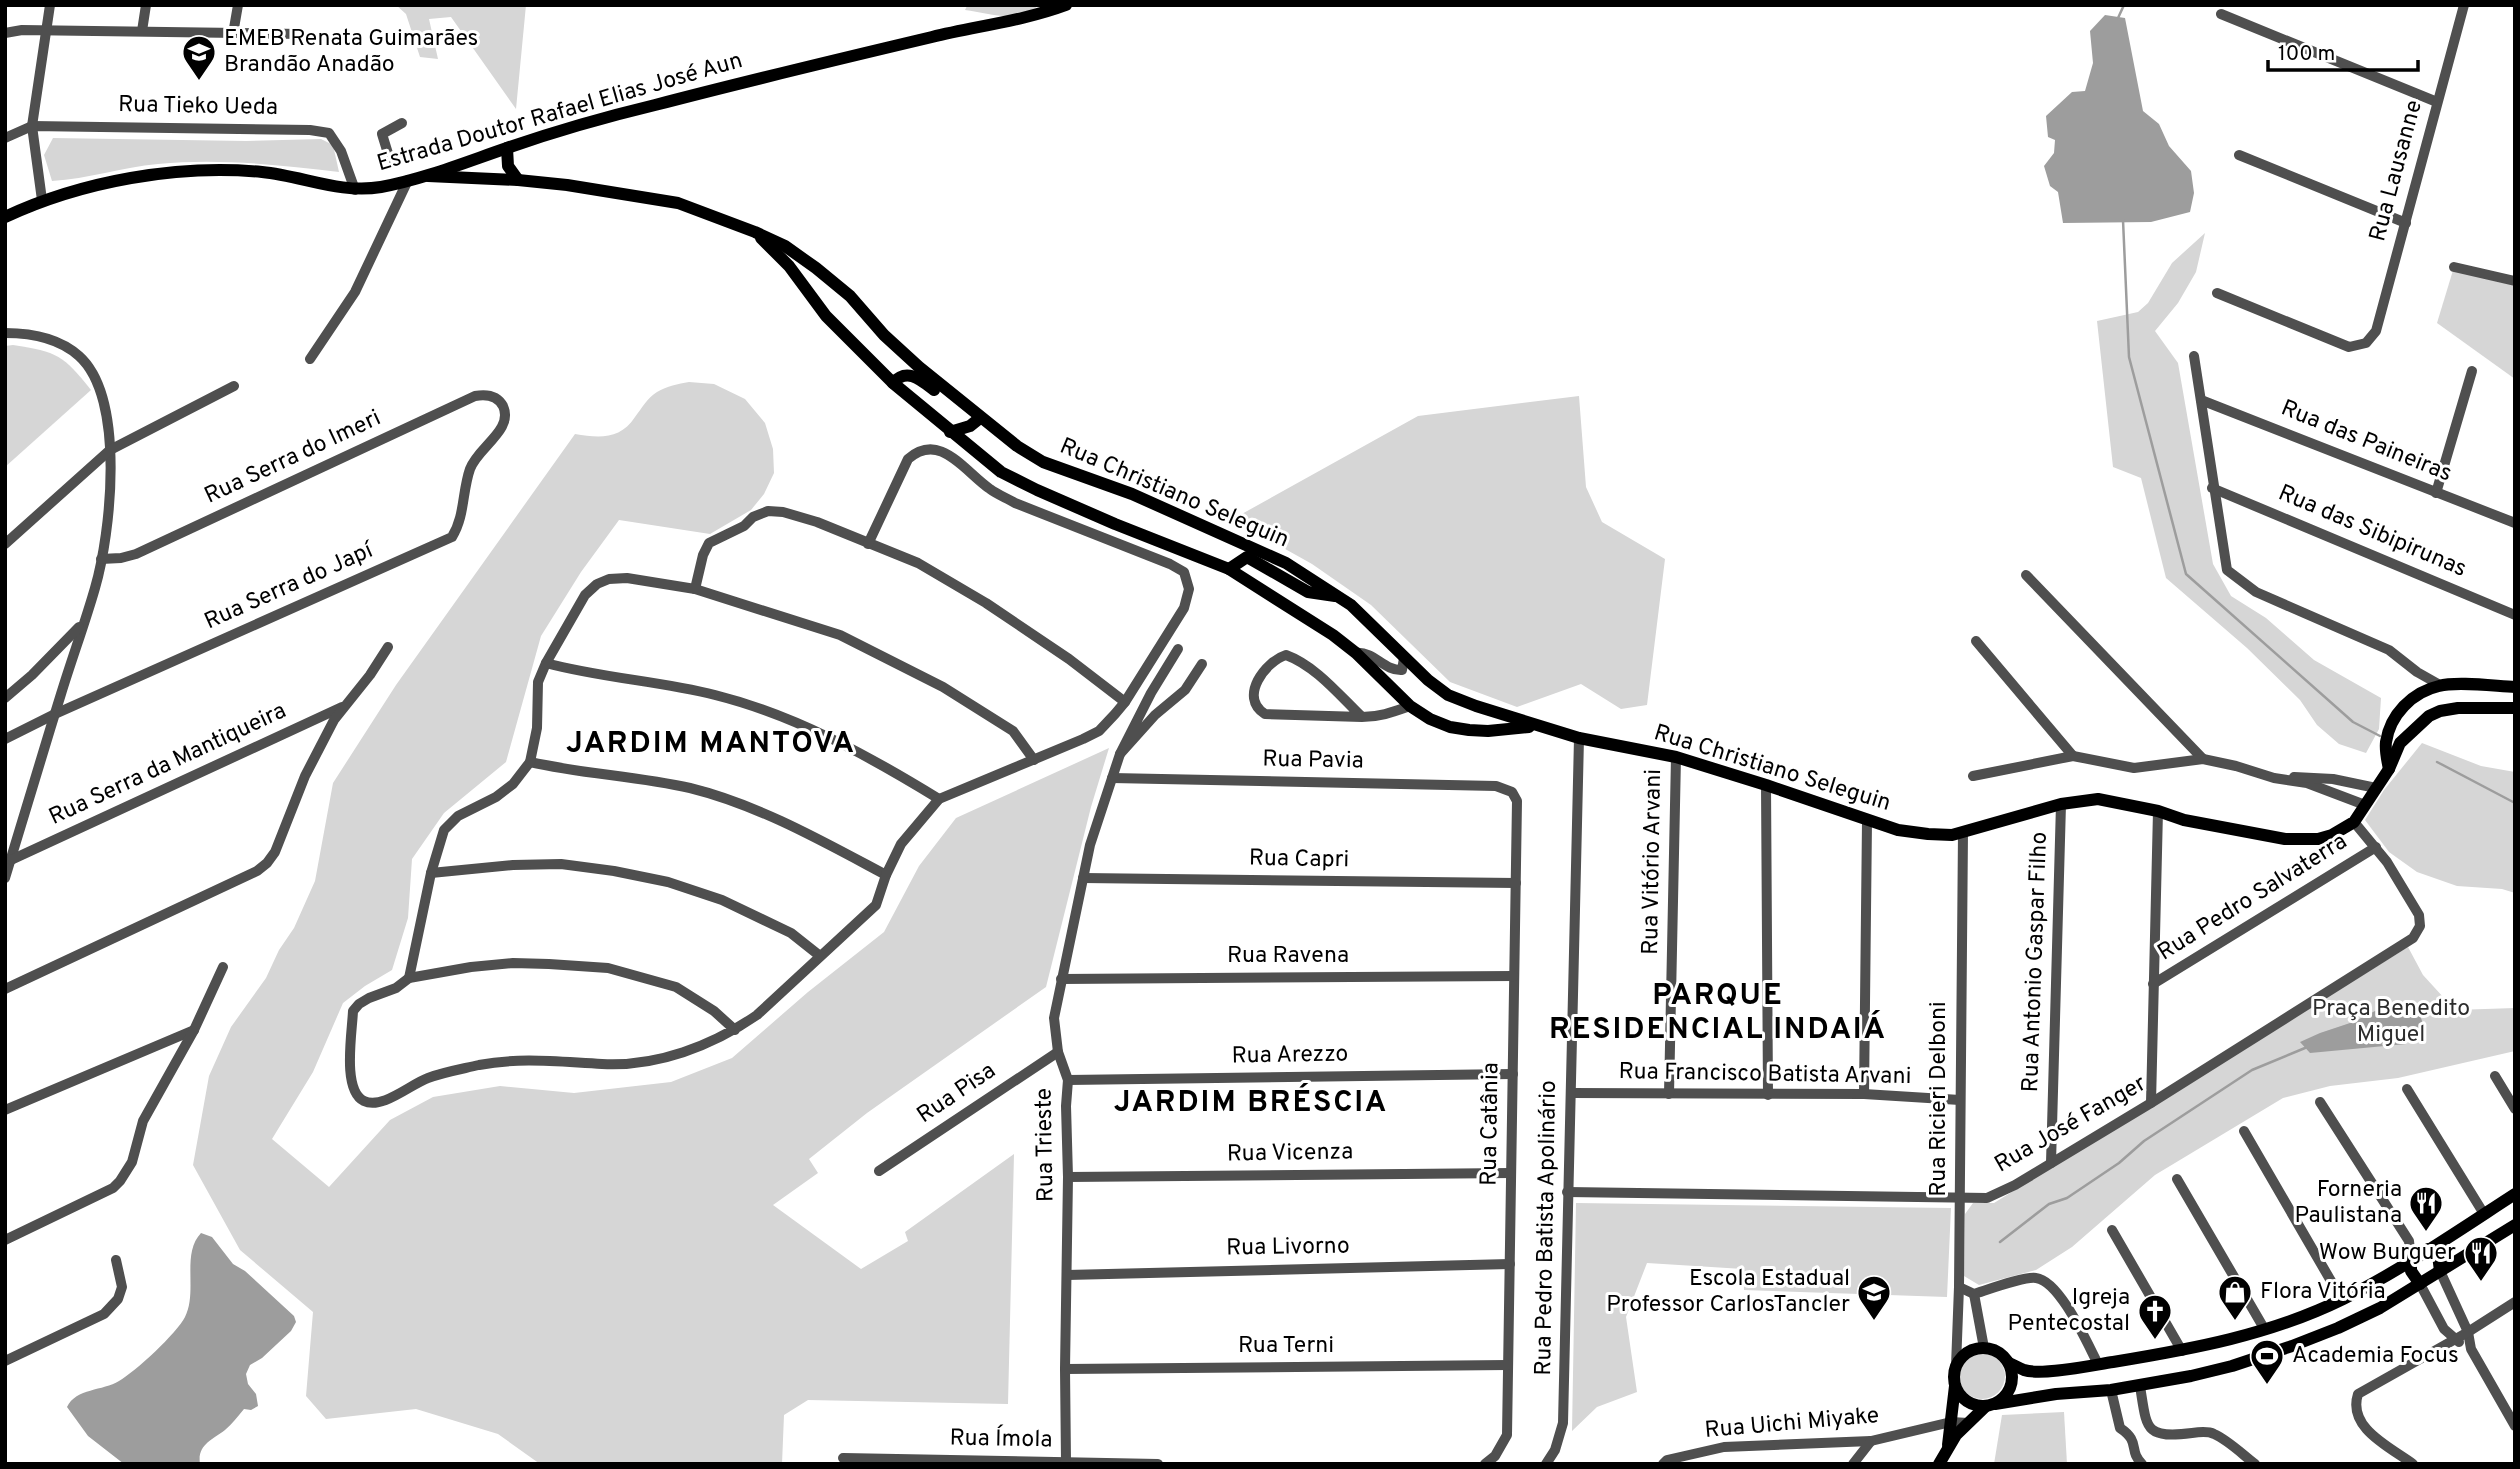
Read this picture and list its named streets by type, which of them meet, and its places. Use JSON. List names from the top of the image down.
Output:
{
  "streets": {
    "main road": ["Estrada Doutor Rafael Elias José Aun", "Rua Christiano Seleguin"],
    "street": [
      "Rua Tieko Ueda",
      "Rua Lausanne",
      "Rua das Paineiras",
      "Rua Serra do Imeri",
      "Rua das Sibipirunas",
      "Rua Serra do Japí",
      "Rua Pavia",
      "Rua Serra da Mantiqueira",
      "Rua Capri",
      "Rua Vitório Arvani",
      "Rua Pedro Salvaterra",
      "Rua Ravena",
      "Rua Antonio Gaspar Filho",
      "Rua Arezzo",
      "Rua Francisco Batista Arvani",
      "Rua Pisa",
      "Rua Ricieri Delboni",
      "Rua Catânia",
      "Rua José Fanger",
      "Rua Trieste",
      "Rua Vicenza",
      "Rua Pedro Batista Apolinário",
      "Rua Livorno",
      "Rua Terni",
      "Rua Uichi Miyake",
      "Rua Ímola"
    ]
  },
  "crossings": [
    ["Rua Tieko Ueda", "Estrada Doutor Rafael Elias José Aun"],
    ["Estrada Doutor Rafael Elias José Aun", "Rua Christiano Seleguin"],
    ["Rua Serra do Imeri", "Rua Serra do Japí"],
    ["Rua Christiano Seleguin", "Rua Vitório Arvani"],
    ["Rua Christiano Seleguin", "Rua Antonio Gaspar Filho"],
    ["Rua Christiano Seleguin", "Rua Ricieri Delboni"],
    ["Rua Christiano Seleguin", "Rua Pedro Batista Apolinário"],
    ["Rua Pavia", "Rua Catânia"],
    ["Rua Pavia", "Rua Trieste"],
    ["Rua Capri", "Rua Catânia"],
    ["Rua Capri", "Rua Trieste"],
    ["Rua Vitório Arvani", "Rua Francisco Batista Arvani"],
    ["Rua Pedro Salvaterra", "Rua José Fanger"],
    ["Rua Ravena", "Rua Catânia"],
    ["Rua Ravena", "Rua Trieste"],
    ["Rua Antonio Gaspar Filho", "Rua José Fanger"],
    ["Rua Arezzo", "Rua Catânia"],
    ["Rua Arezzo", "Rua Trieste"],
    ["Rua Francisco Batista Arvani", "Rua Ricieri Delboni"],
    ["Rua Francisco Batista Arvani", "Rua Pedro Batista Apolinário"],
    ["Rua Pisa", "Rua Trieste"],
    ["Rua Ricieri Delboni", "Rua José Fanger"],
    ["Rua Catânia", "Rua Vicenza"],
    ["Rua Catânia", "Rua Livorno"],
    ["Rua Catânia", "Rua Terni"],
    ["Rua José Fanger", "Rua Pedro Batista Apolinário"],
    ["Rua Trieste", "Rua Vicenza"],
    ["Rua Trieste", "Rua Livorno"],
    ["Rua Trieste", "Rua Terni"],
    ["Rua Trieste", "Rua Ímola"]
  ],
  "districts": ["JARDIM MANTOVA", "PARQUE RESIDENCIAL INDAIÁ", "JARDIM BRÉSCIA"],
  "parks": ["Praça Benedito Miguel"],
  "places": {
    "school or university": ["EMEB Renata Guimarães Brandão Anadão", "Escola Estadual Professor CarlosTancler"],
    "restaurant": ["Forneria Paulistana", "Wow Burguer"],
    "shop": ["Flora Vitória"],
    "church": ["Igreja Pentecostal"],
    "sports": ["Academia Focus"]
  },
  "scale_bar": "100 m"
}
